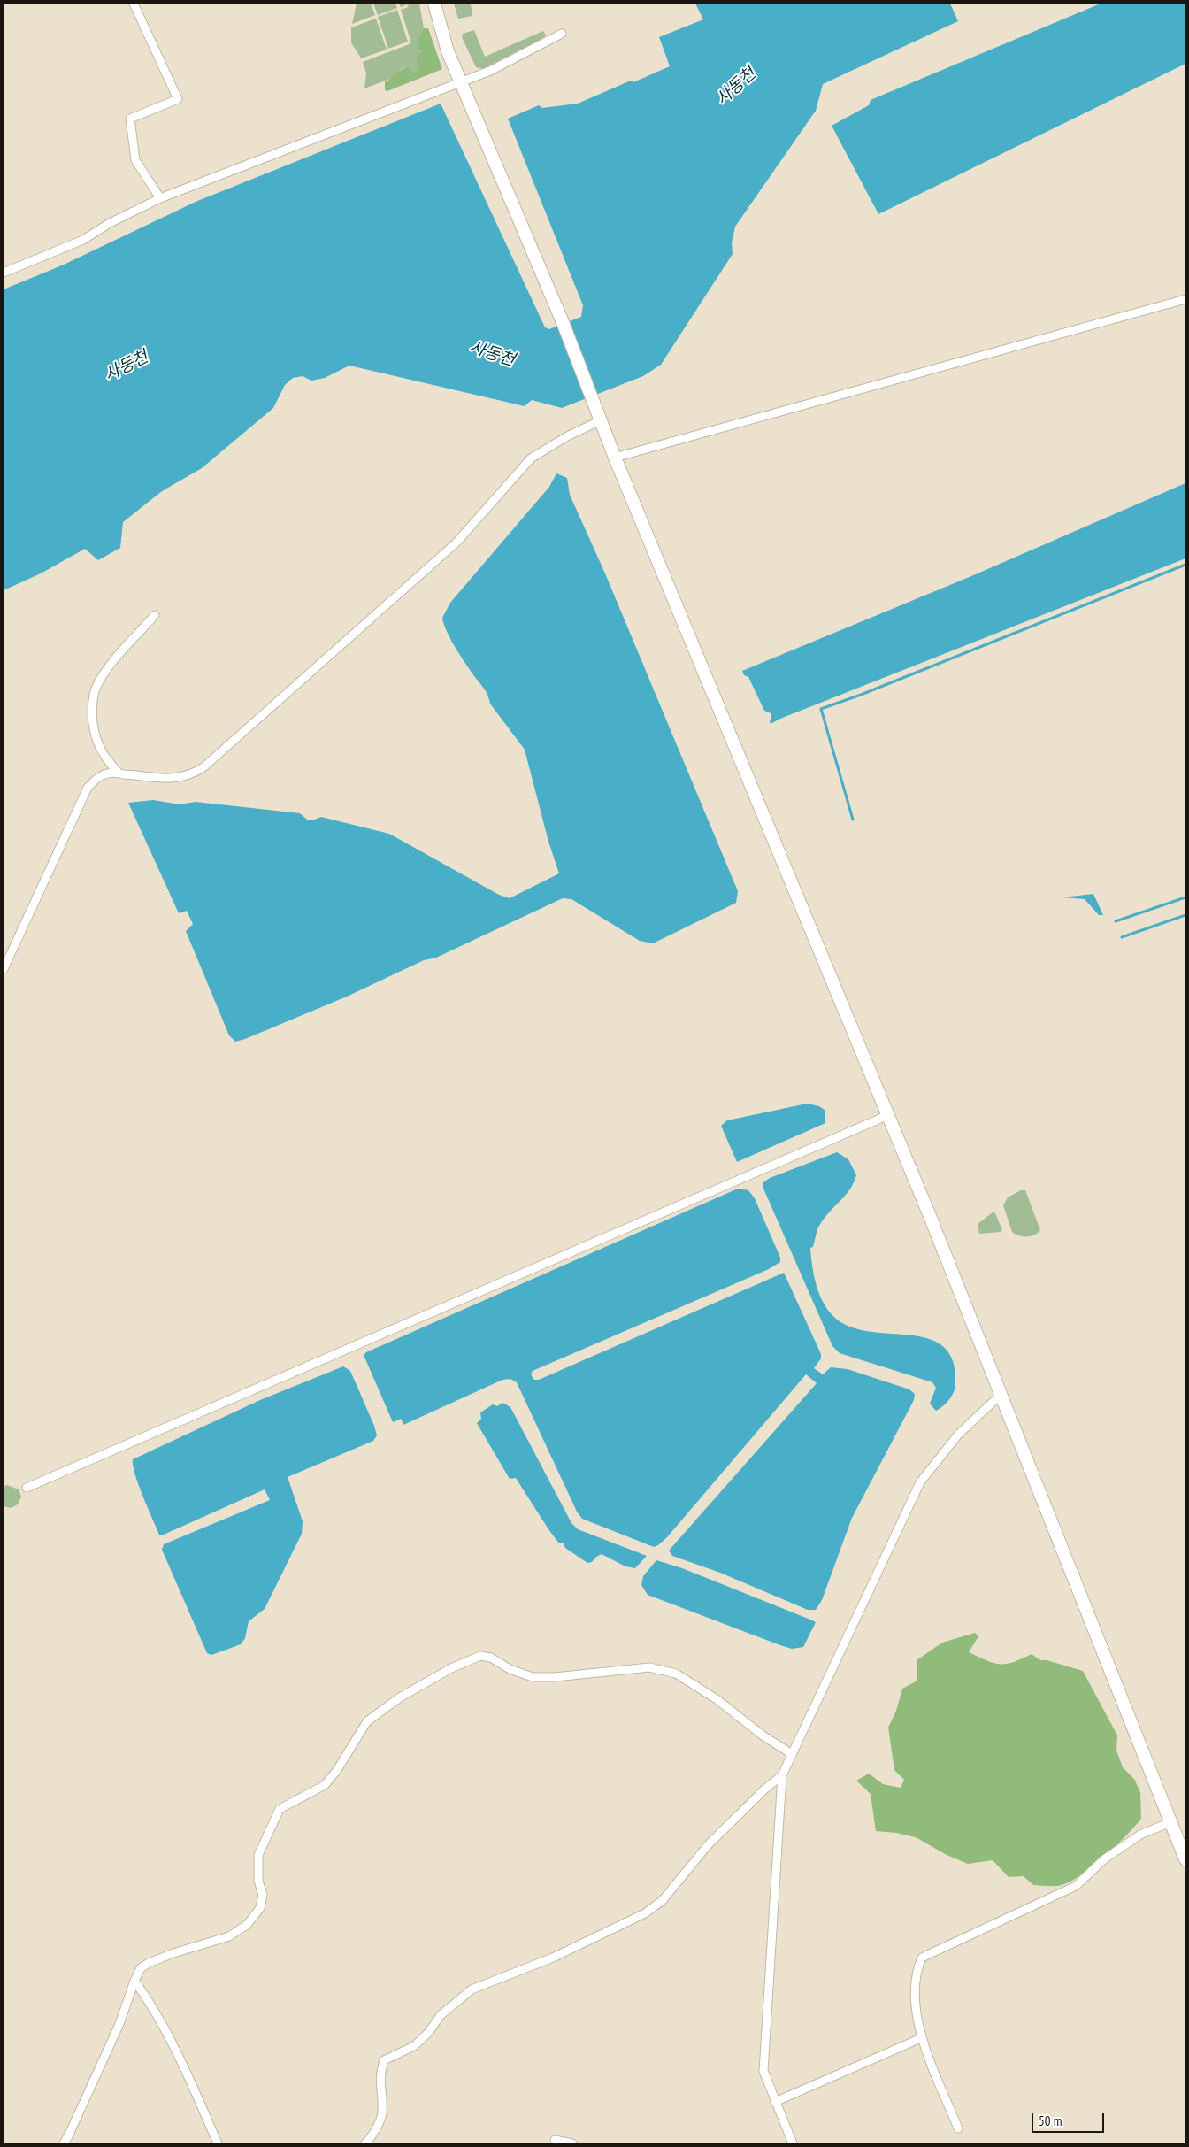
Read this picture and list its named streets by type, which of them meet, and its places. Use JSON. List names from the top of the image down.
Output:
{
  "water": ["사동천"],
  "scale_bar": "50 m"
}
